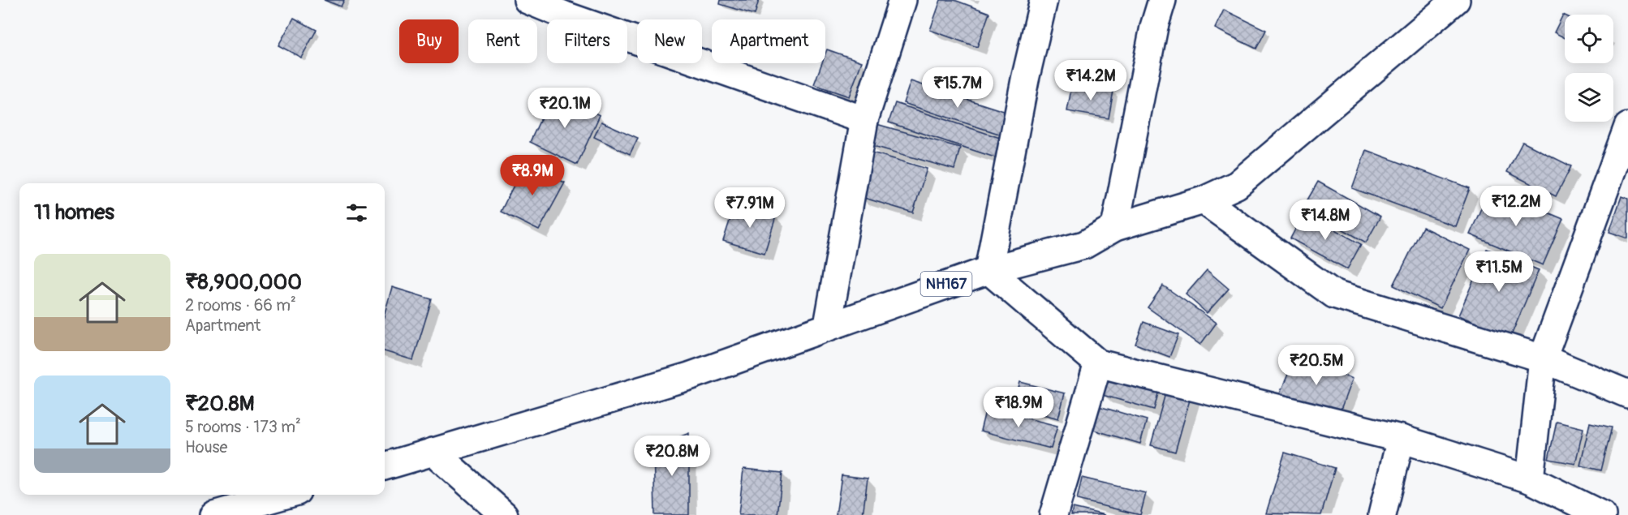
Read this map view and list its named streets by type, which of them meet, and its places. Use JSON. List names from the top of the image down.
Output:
{
  "streets": {
    "main road": ["NH167"]
  },
  "page": {
    "chip": [
      "Buy",
      "Rent",
      "Filters",
      "New",
      "Apartment"
    ],
    "price": [
      "₹14.2M",
      "₹15.7M",
      "₹20.1M",
      "₹8.9M",
      "₹12.2M",
      "₹7.91M",
      "₹14.8M",
      "₹11.5M",
      "₹20.5M",
      "₹18.9M",
      "₹20.8M"
    ],
    "heading": "11 homes",
    "list": [
      {
        "name": "₹8,900,000",
        "note": "2 rooms · 66 m² · Apartment"
      },
      {
        "name": "₹20.8M",
        "note": "5 rooms · 173 m² · House"
      }
    ]
  }
}
